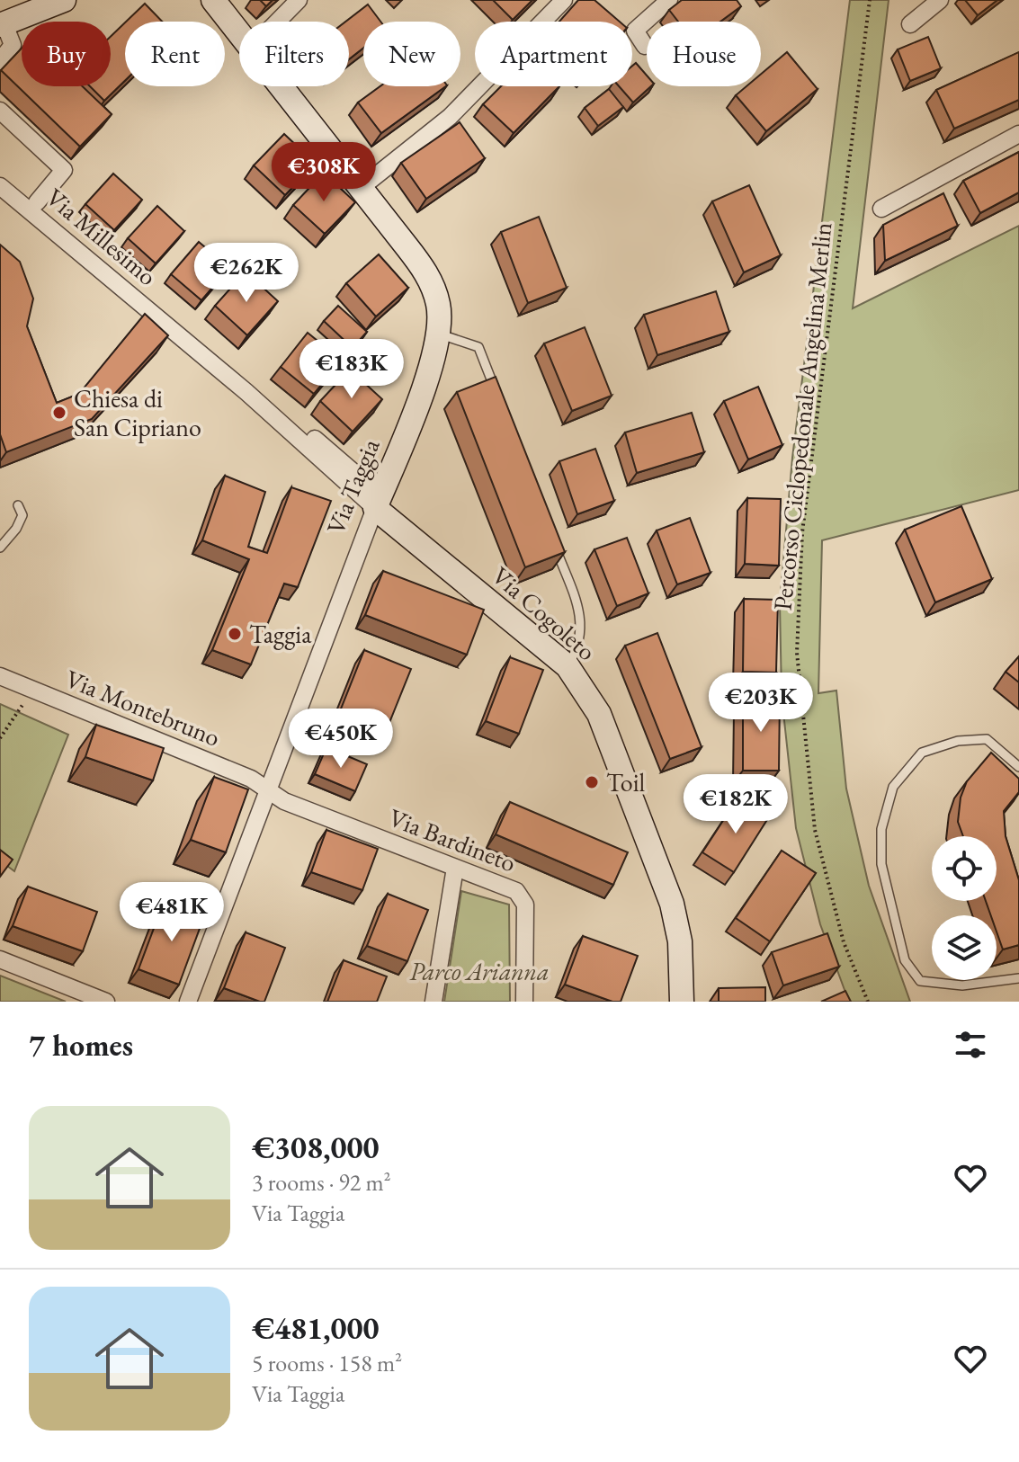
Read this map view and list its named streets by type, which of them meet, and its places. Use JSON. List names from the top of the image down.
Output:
{
  "streets": {
    "street": [
      "Via Millesimo",
      "Via Taggia",
      "Via Cogoleto",
      "Via Montebruno",
      "Via Bardineto"
    ],
    "path": ["Percorso Ciclopedonale Angelina Merlin"]
  },
  "crossings": [
    ["Via Millesimo", "Via Taggia"],
    ["Via Millesimo", "Via Cogoleto"],
    ["Via Taggia", "Via Cogoleto"],
    ["Via Taggia", "Via Montebruno"],
    ["Via Taggia", "Via Bardineto"],
    ["Via Montebruno", "Via Bardineto"]
  ],
  "parks": ["Parco Arianna"],
  "places": ["Chiesa di San Cipriano", "Taggia", "Toil"],
  "page": {
    "chip": [
      "Buy",
      "Rent",
      "Filters",
      "New",
      "Apartment",
      "House"
    ],
    "price": [
      "€308K",
      "€262K",
      "€183K",
      "€203K",
      "€450K",
      "€182K",
      "€481K"
    ],
    "heading": "7 homes",
    "list": [
      {
        "name": "€308,000",
        "note": "3 rooms · 92 m² · Via Taggia"
      },
      {
        "name": "€481,000",
        "note": "5 rooms · 158 m² · Via Taggia"
      }
    ]
  }
}
